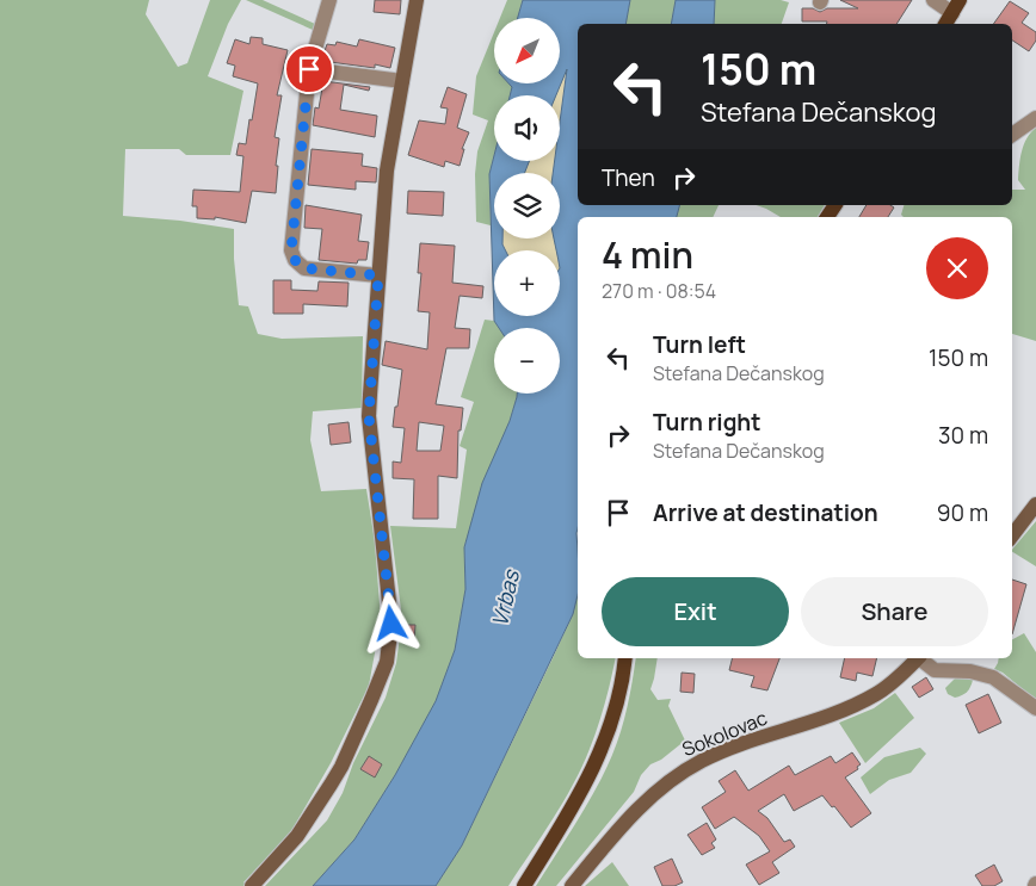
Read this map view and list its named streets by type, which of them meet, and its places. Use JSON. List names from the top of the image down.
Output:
{
  "streets": {
    "street": ["Sokolovac"]
  },
  "water": ["Vrbas"],
  "north": "bottom left",
  "page": {
    "map_buttons": ["+", "−"],
    "turn": ["150 m", "Stefana Dečanskog"],
    "then": "Then",
    "heading": ["4 min", "270 m · 08:54"],
    "list": [
      {
        "name": "Turn left",
        "note": "Stefana Dečanskog",
        "value": "150 m"
      },
      {
        "name": "Turn right",
        "note": "Stefana Dečanskog",
        "value": "30 m"
      },
      {
        "name": "Arrive at destination",
        "value": "90 m"
      }
    ],
    "buttons": ["Exit", "Share"]
  }
}
